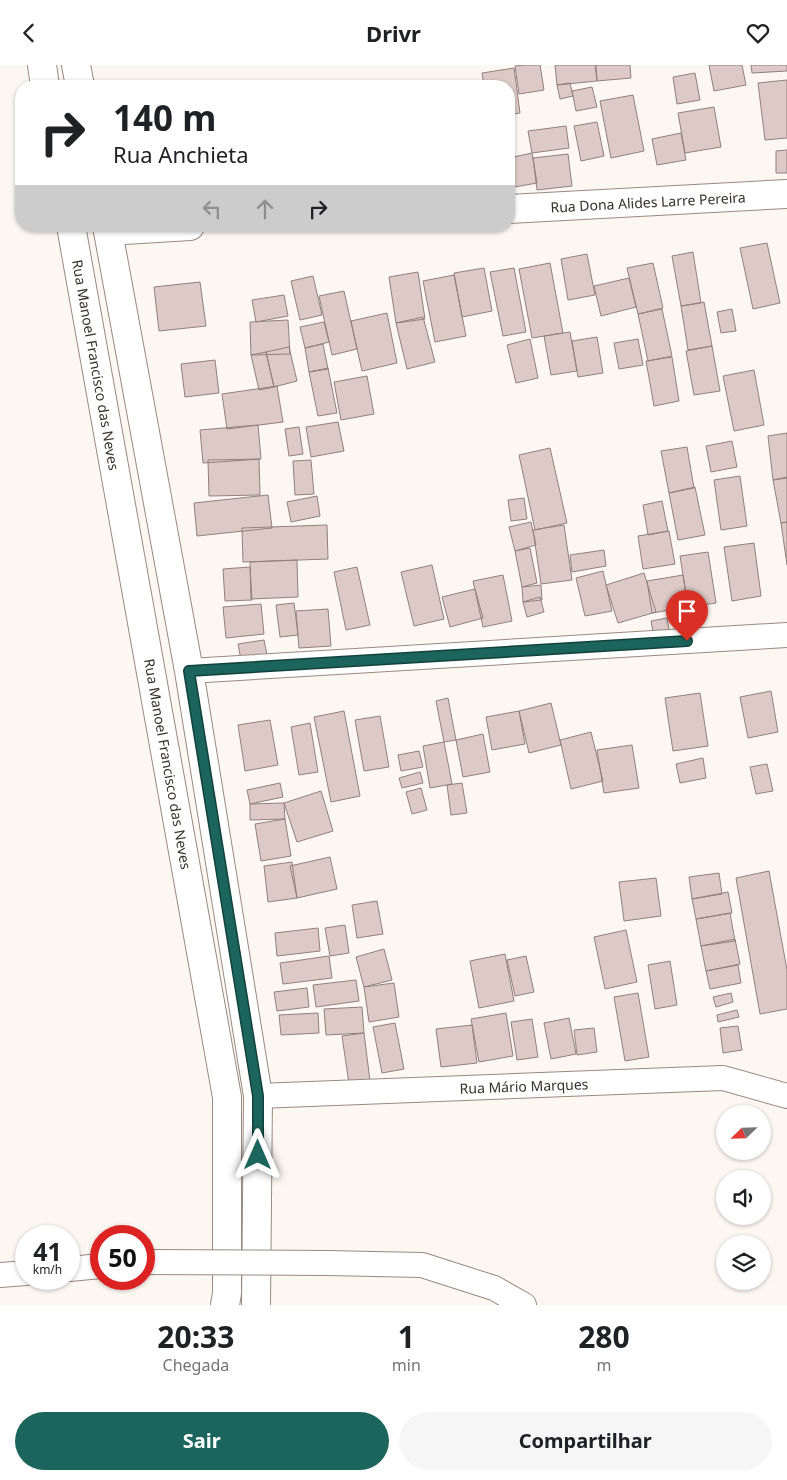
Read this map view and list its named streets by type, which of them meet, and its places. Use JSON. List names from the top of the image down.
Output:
{
  "streets": {
    "main road": ["Rua Dona Alides Larre Pereira", "Rua Manoel Francisco das Neves"],
    "street": ["Rua Mário Marques"]
  },
  "north": "bottom left",
  "page": {
    "header": "Drivr",
    "turn": ["140 m", "Rua Anchieta"],
    "speed": "41 km/h",
    "limit": "50",
    "eta": [
      "20:33",
      "Chegada",
      "1",
      "min",
      "280",
      "m"
    ],
    "buttons": ["Sair", "Compartilhar"]
  }
}
